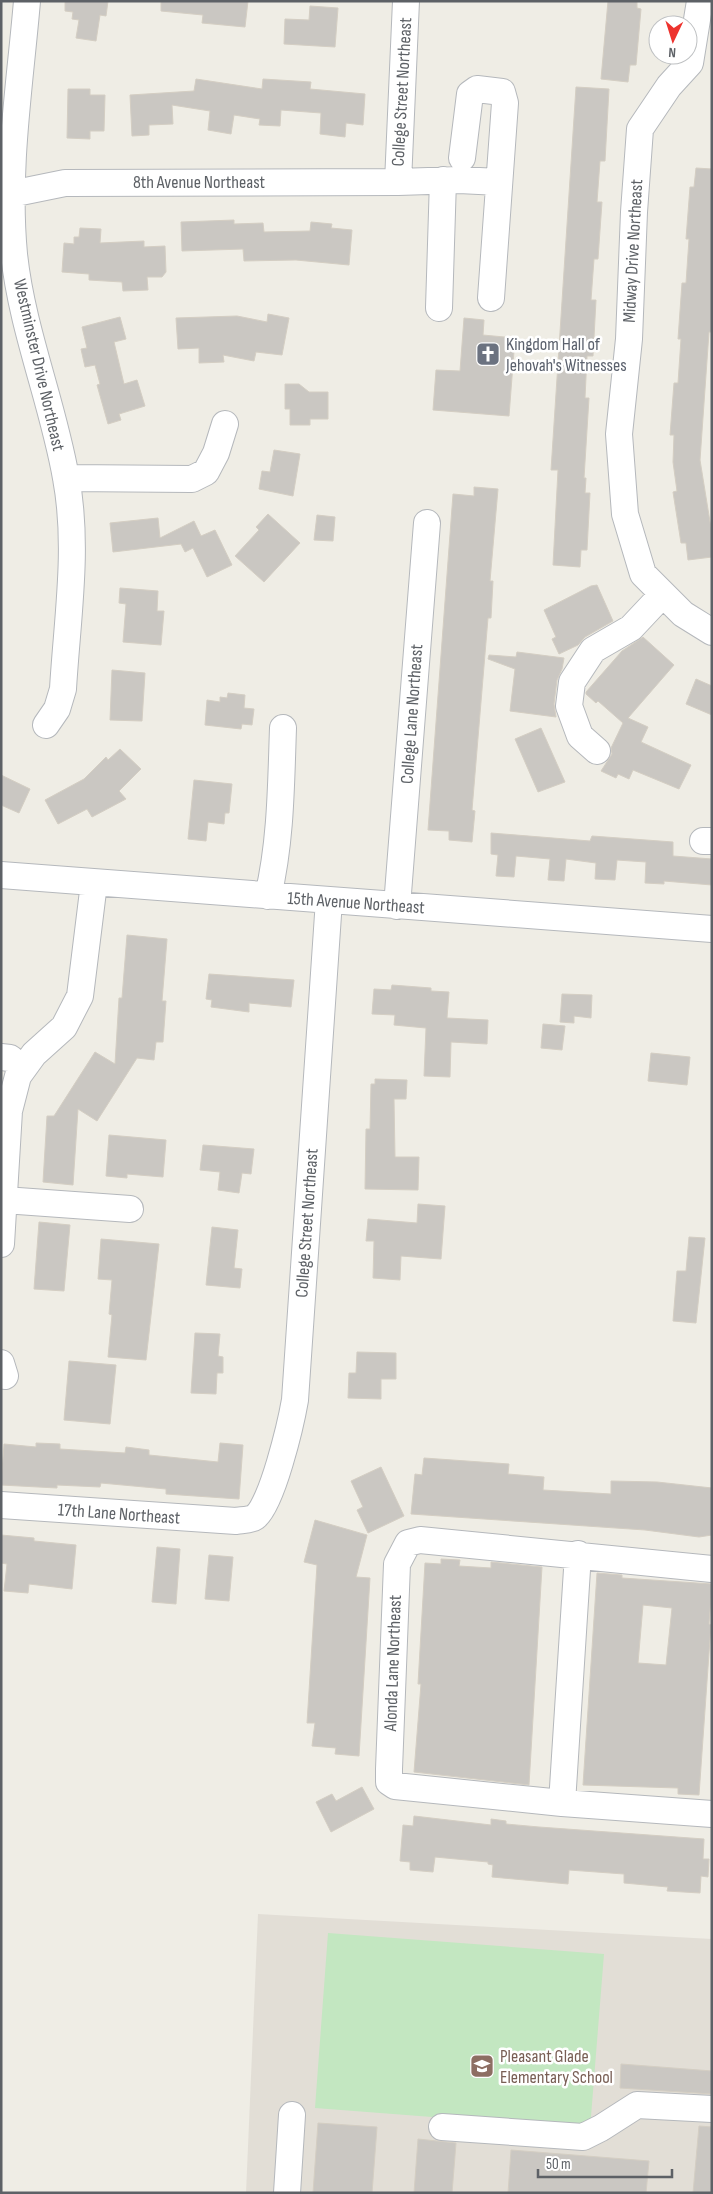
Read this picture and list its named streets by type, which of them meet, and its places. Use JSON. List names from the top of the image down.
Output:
{
  "streets": {
    "street": [
      "College Street Northeast",
      "8th Avenue Northeast",
      "Midway Drive Northeast",
      "Westminster Drive Northeast",
      "College Lane Northeast",
      "15th Avenue Northeast",
      "17th Lane Northeast",
      "Alonda Lane Northeast"
    ]
  },
  "crossings": [
    ["College Street Northeast", "8th Avenue Northeast"],
    ["College Street Northeast", "15th Avenue Northeast"],
    ["College Street Northeast", "17th Lane Northeast"],
    ["8th Avenue Northeast", "Westminster Drive Northeast"],
    ["College Lane Northeast", "15th Avenue Northeast"]
  ],
  "places": {
    "church": ["Kingdom Hall of Jehovah's Witnesses"],
    "school or university": ["Pleasant Glade Elementary School"]
  },
  "scale_bar": "50 m",
  "north": "bottom"
}
